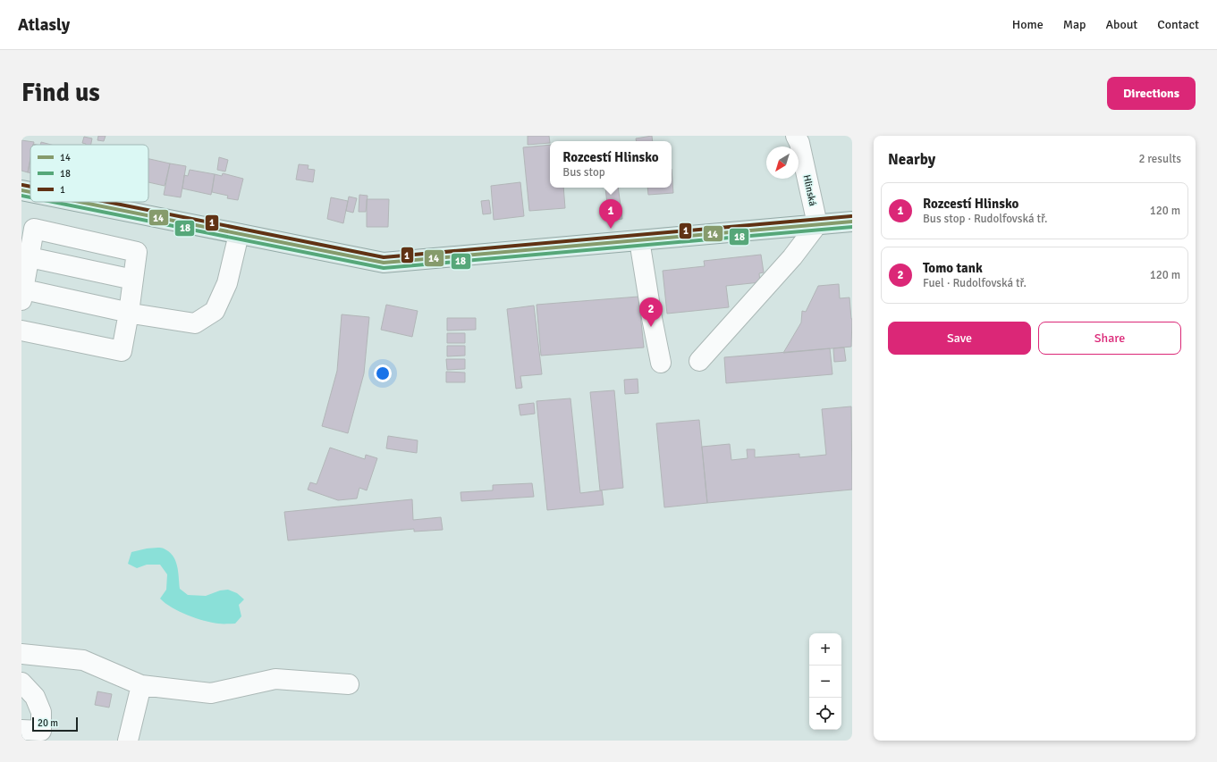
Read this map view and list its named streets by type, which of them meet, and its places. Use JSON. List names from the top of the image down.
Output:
{
  "streets": {
    "street": ["Hlinská"]
  },
  "lines": ["transit line 1", "transit line 14", "transit line 18"],
  "legend": ["14", "18", "1"],
  "scale_bar": "20 m",
  "north": "bottom left",
  "page": {
    "header": "Atlasly",
    "nav": [
      "Home",
      "Map",
      "About",
      "Contact"
    ],
    "buttons": [
      "Directions",
      ["Save", "Share"]
    ],
    "title": "Find us",
    "heading": ["Nearby", "2 results"],
    "popup": ["Rozcestí Hlinsko", "Bus stop"],
    "list": [
      {
        "mark": "1",
        "name": "Rozcestí Hlinsko",
        "note": "Bus stop · Rudolfovská tř.",
        "value": "120 m"
      },
      {
        "mark": "2",
        "name": "Tomo tank",
        "note": "Fuel · Rudolfovská tř.",
        "value": "120 m"
      }
    ],
    "pins": ["1", "2"],
    "map_buttons": ["+", "−"],
    "scale": "20 m"
  }
}
